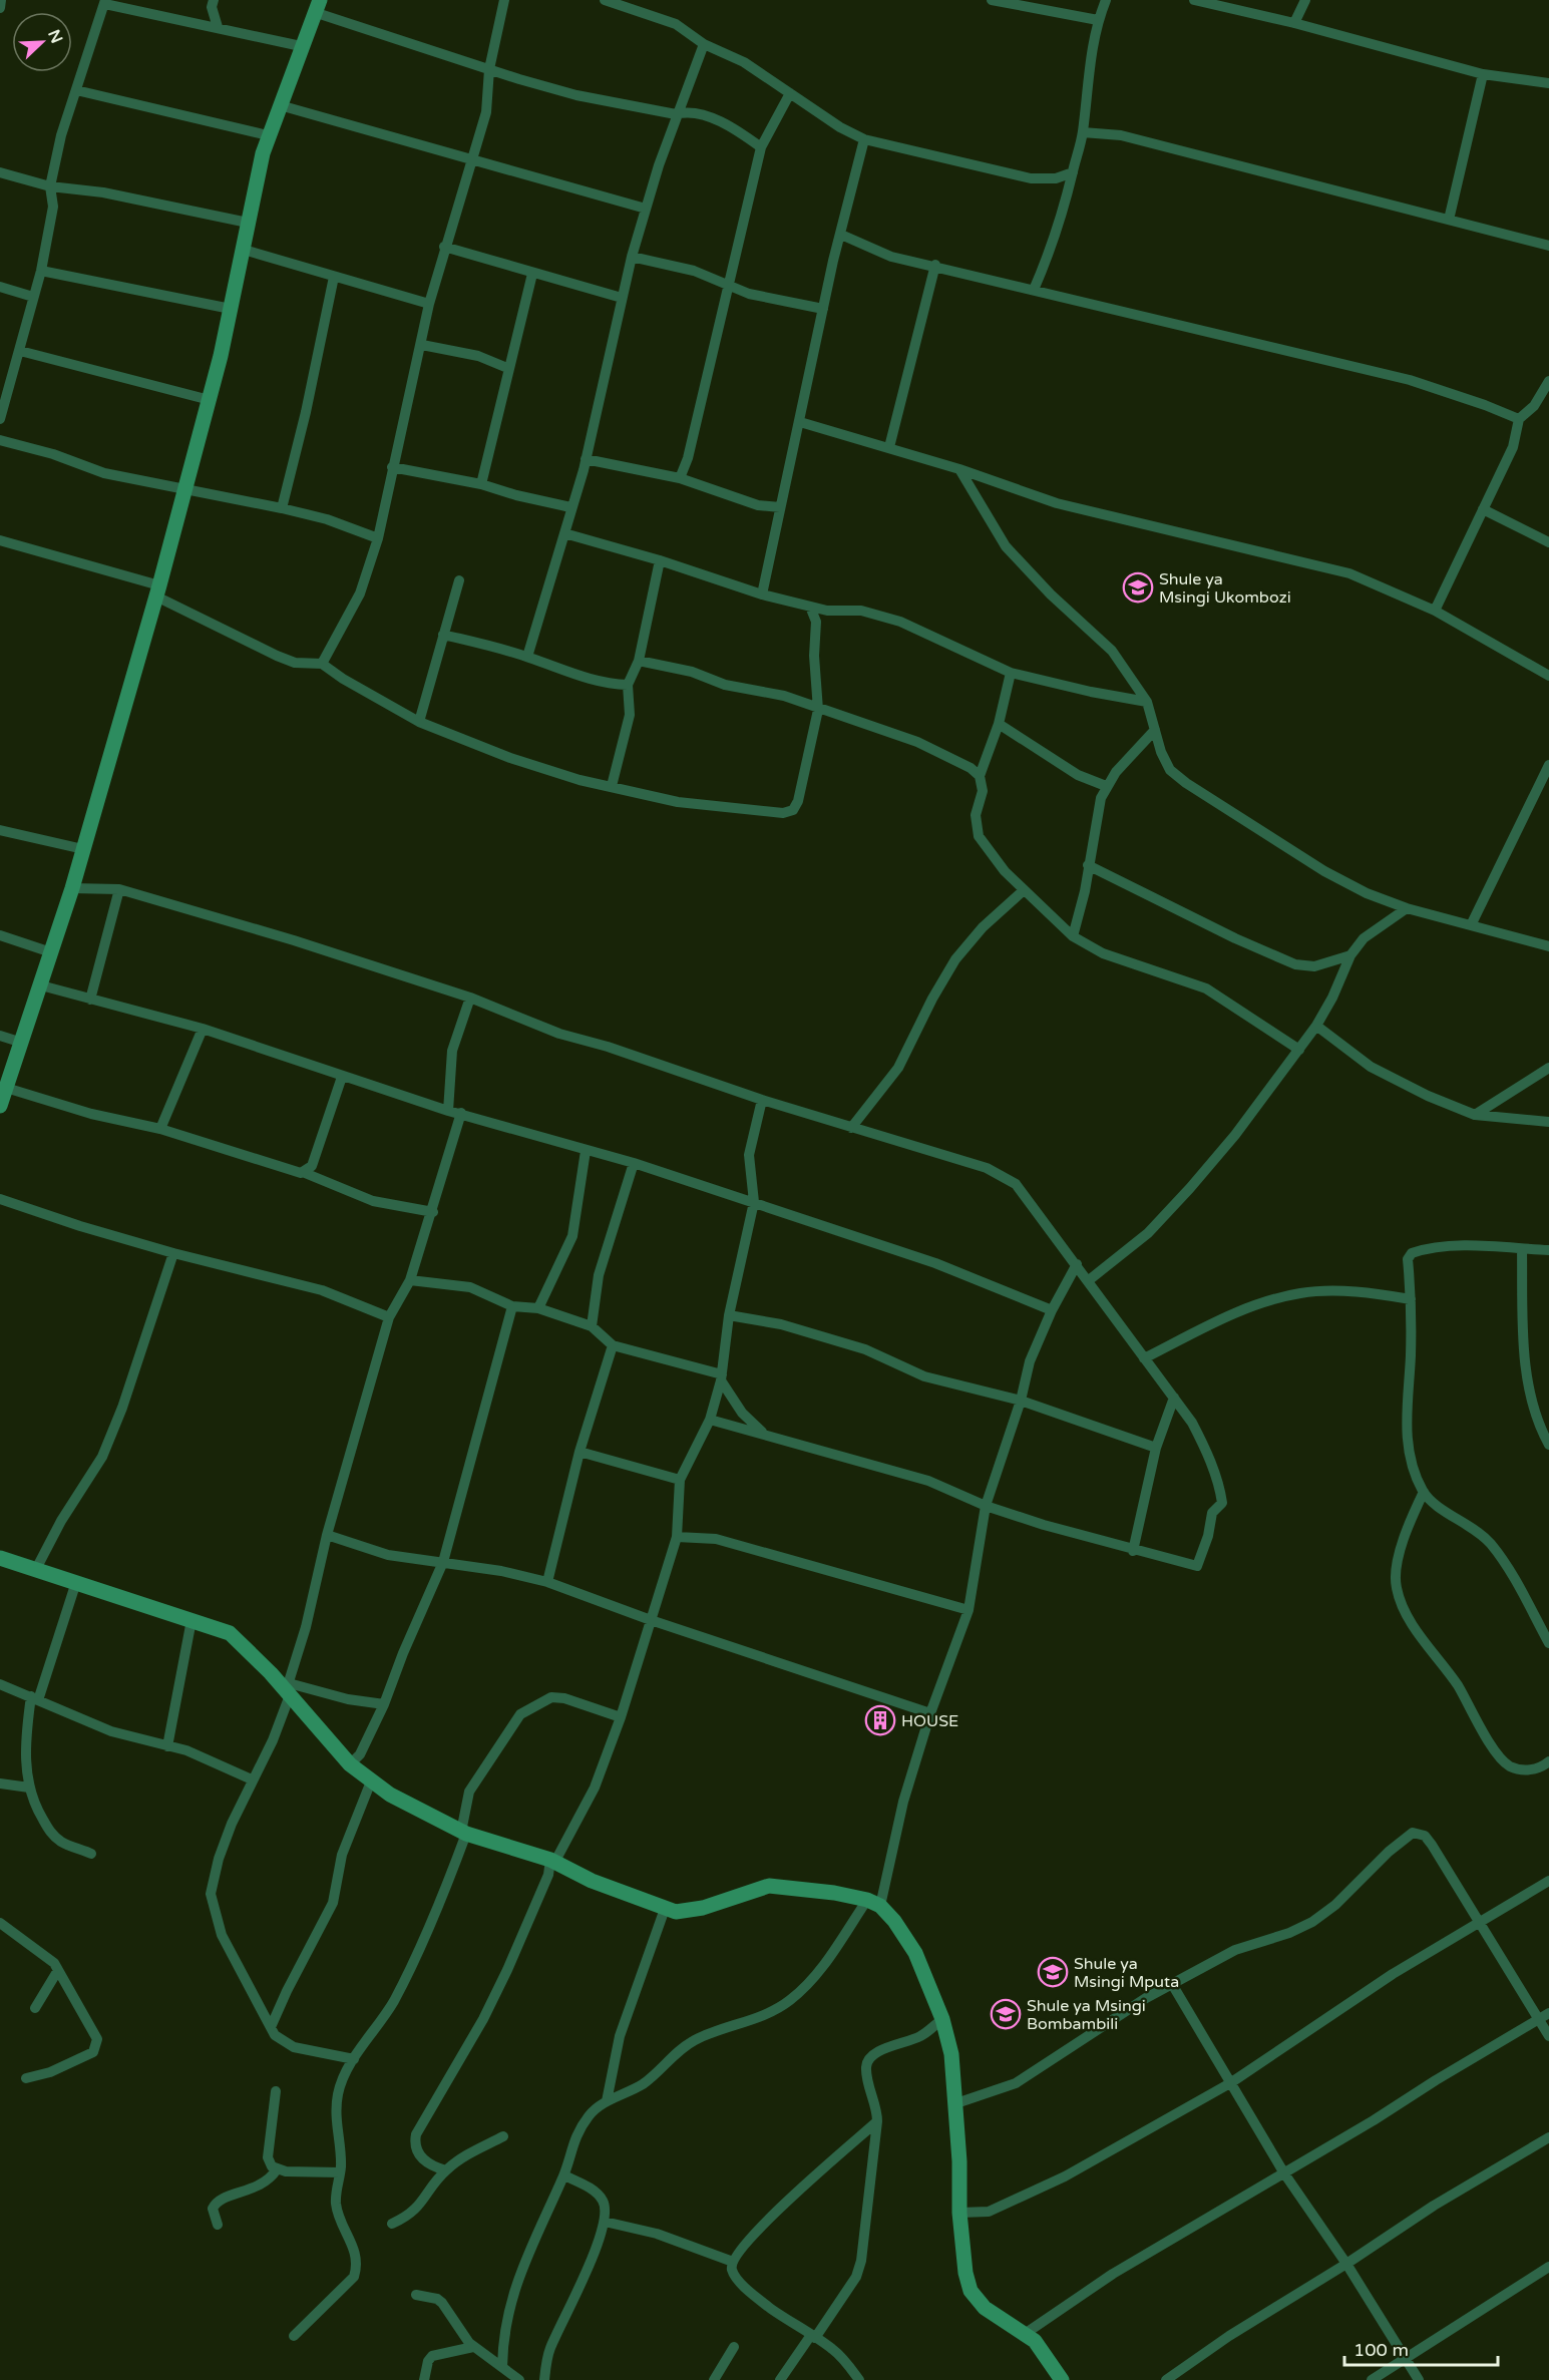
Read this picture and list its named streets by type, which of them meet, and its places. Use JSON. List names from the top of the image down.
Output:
{
  "places": {
    "school or university": ["Shule ya Msingi Ukombozi", "Shule ya Msingi Mputa", "Shule ya Msingi Bombambili"],
    "building": ["HOUSE"]
  },
  "scale_bar": "100 m",
  "north": "top right"
}
